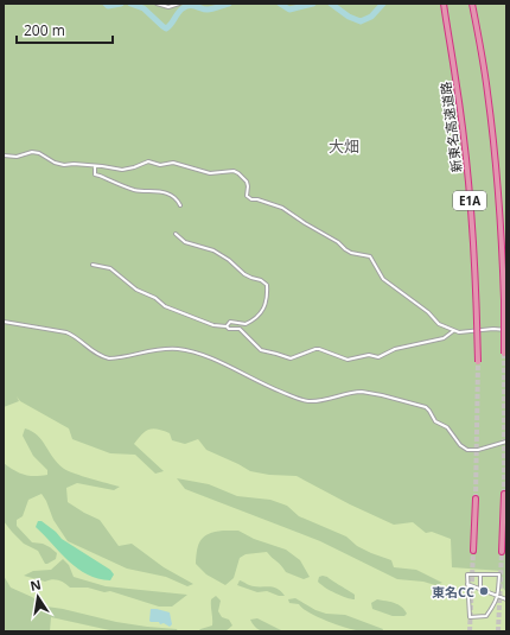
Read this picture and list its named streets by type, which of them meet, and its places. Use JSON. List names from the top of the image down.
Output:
{
  "streets": {
    "highway": ["新東名高速道路", "E1A"]
  },
  "districts": ["大畑"],
  "places": ["東名CC"],
  "scale_bar": "200 m",
  "north": "top"
}
